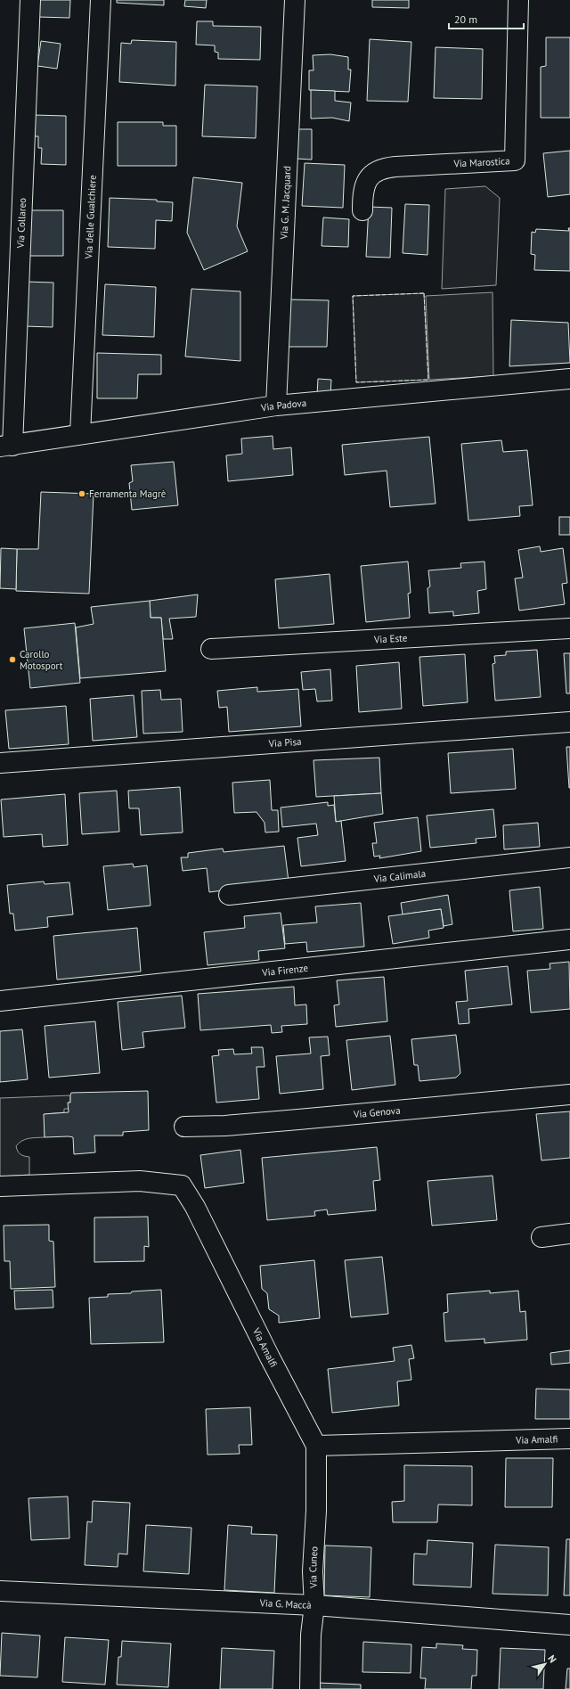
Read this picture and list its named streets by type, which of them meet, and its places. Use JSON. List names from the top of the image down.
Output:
{
  "streets": {
    "street": [
      "Via Marostica",
      "Via G. M. Jacquard",
      "Via delle Gualchiere",
      "Via Collareo",
      "Via Padova",
      "Via Este",
      "Via Pisa",
      "Via Calimala",
      "Via Firenze",
      "Via Genova",
      "Via Amalfi",
      "Via Cuneo",
      "Via G. Maccà"
    ]
  },
  "crossings": [
    ["Via G. M. Jacquard", "Via Padova"],
    ["Via delle Gualchiere", "Via Padova"],
    ["Via Collareo", "Via Padova"],
    ["Via Amalfi", "Via Cuneo"],
    ["Via Cuneo", "Via G. Maccà"]
  ],
  "places": ["Ferramenta Magrè", "Carollo Motosport"],
  "scale_bar": "20 m",
  "north": "top right"
}
